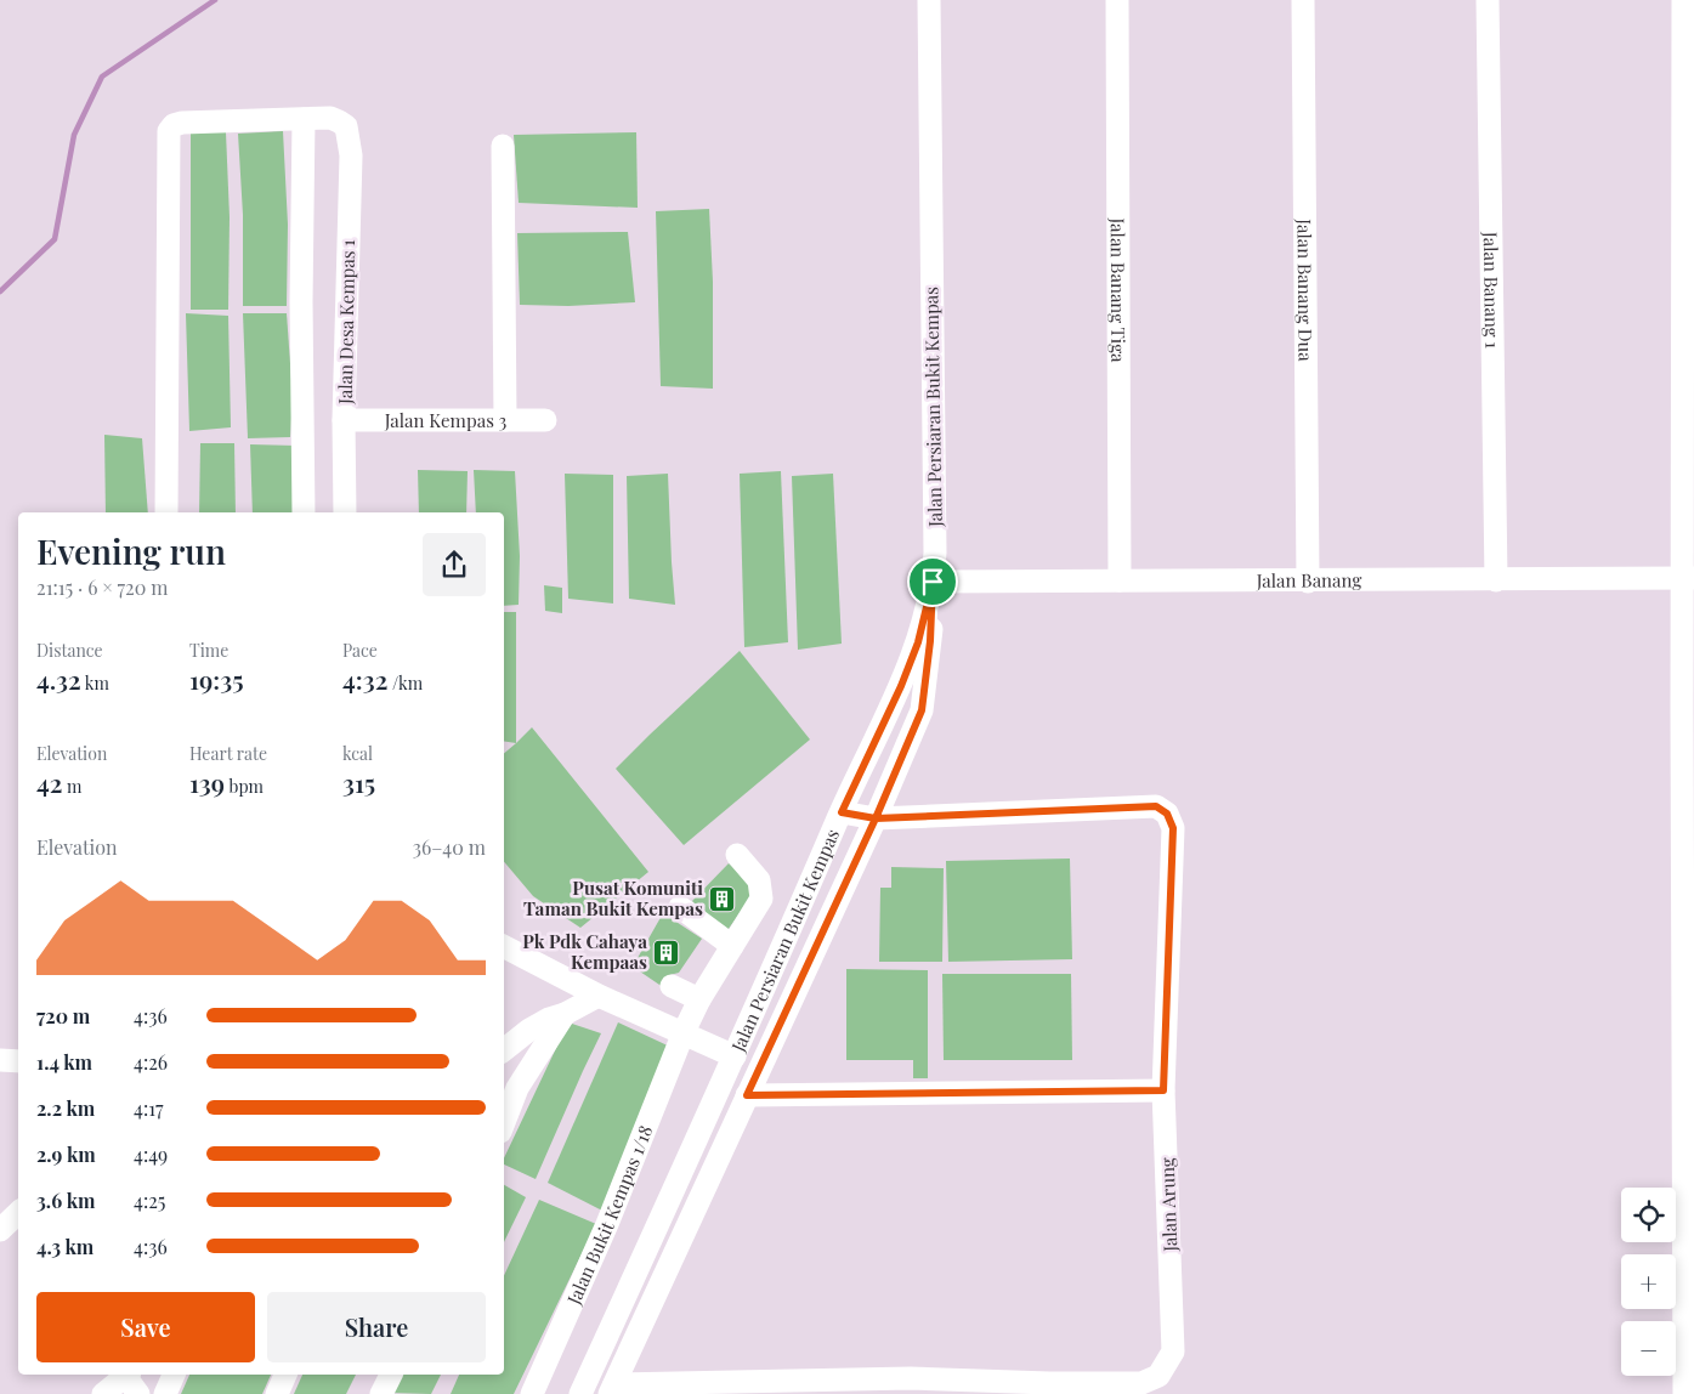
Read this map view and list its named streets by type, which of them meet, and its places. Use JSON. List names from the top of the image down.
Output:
{
  "streets": {
    "street": [
      "Jalan Banang Tiga",
      "Jalan Banang Dua",
      "Jalan Banang 1",
      "Jalan Desa Kempas 1",
      "Jalan Persiaran Bukit Kempas",
      "Jalan Kempas 3",
      "Jalan Banang",
      "Jalan Arung",
      "Jalan Bukit Kempas 1/18"
    ]
  },
  "crossings": [
    ["Jalan Banang Tiga", "Jalan Banang"],
    ["Jalan Banang Dua", "Jalan Banang"],
    ["Jalan Banang 1", "Jalan Banang"],
    ["Jalan Desa Kempas 1", "Jalan Kempas 3"],
    ["Jalan Persiaran Bukit Kempas", "Jalan Banang"],
    ["Jalan Persiaran Bukit Kempas", "Jalan Arung"]
  ],
  "places": {
    "building": ["Pusat Komuniti Taman Bukit Kempas", "Pk Pdk Cahaya Kempaas"]
  },
  "page": {
    "heading": ["Evening run", "21:15 · 6 × 720 m"],
    "stats": [
      ["Distance", "4.32 km"],
      ["Time", "19:35"],
      ["Pace", "4:32 /km"],
      ["Elevation", "42 m"],
      ["Heart rate", "139 bpm"],
      ["kcal", "315"]
    ],
    "chart": ["Elevation", "36–40 m"],
    "list": [
      {
        "name": "720 m",
        "note": "4:36"
      },
      {
        "name": "1.4 km",
        "note": "4:26"
      },
      {
        "name": "2.2 km",
        "note": "4:17"
      },
      {
        "name": "2.9 km",
        "note": "4:49"
      },
      {
        "name": "3.6 km",
        "note": "4:25"
      },
      {
        "name": "4.3 km",
        "note": "4:36"
      }
    ],
    "map_buttons": ["+", "−"],
    "buttons": ["Save", "Share"]
  }
}
